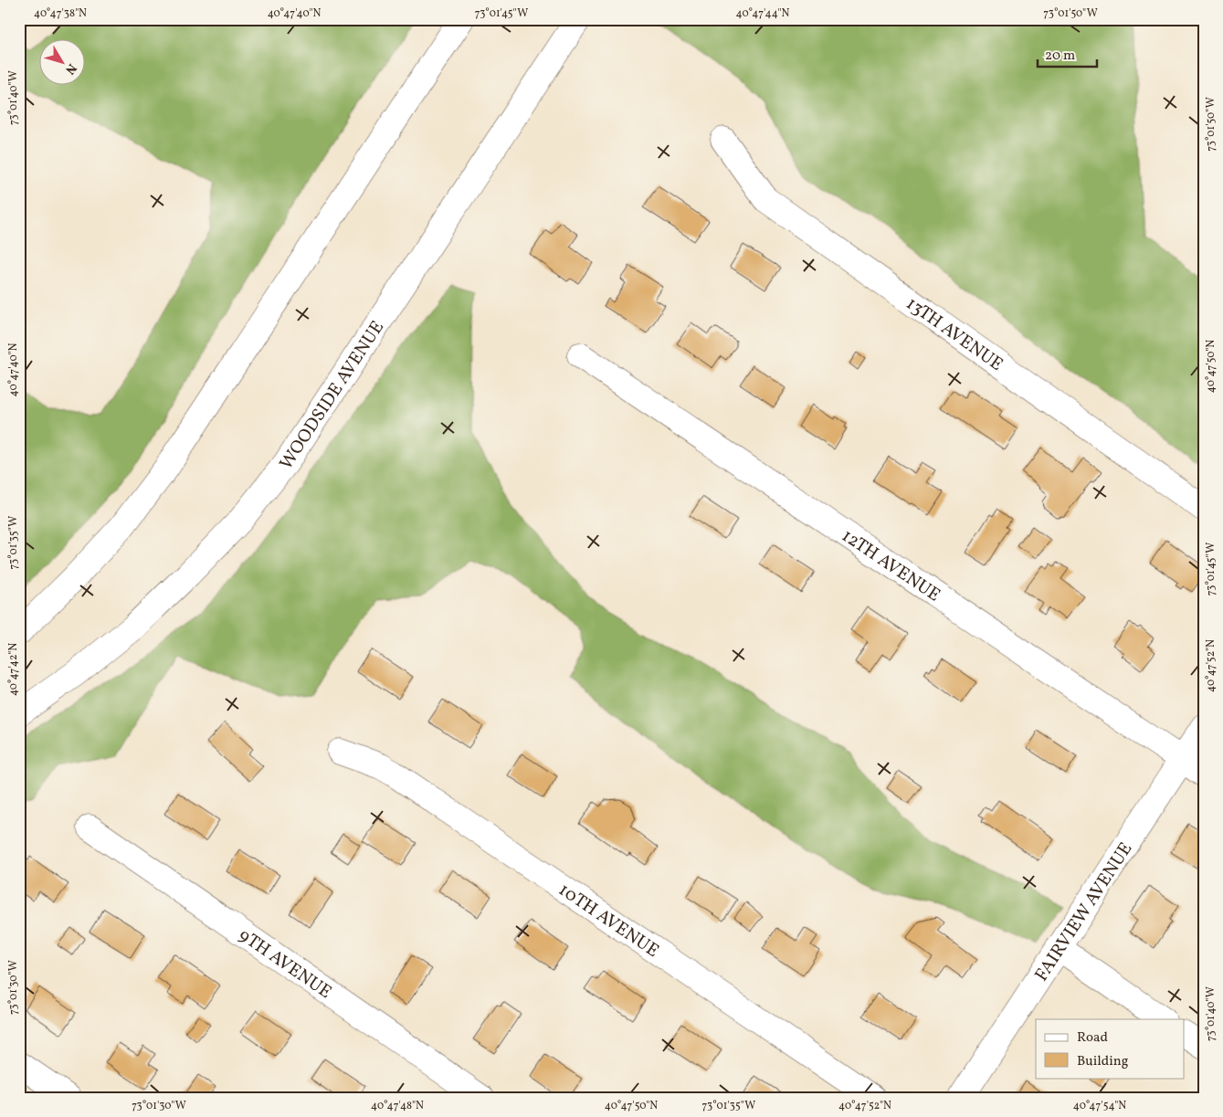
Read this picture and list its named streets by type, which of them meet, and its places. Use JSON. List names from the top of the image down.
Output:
{
  "streets": {
    "street": [
      "13TH AVENUE",
      "WOODSIDE AVENUE",
      "12TH AVENUE",
      "FAIRVIEW AVENUE",
      "10TH AVENUE",
      "9TH AVENUE"
    ]
  },
  "crossings": [
    ["12TH AVENUE", "FAIRVIEW AVENUE"]
  ],
  "legend": ["Road", "Building"],
  "scale_bar": "20 m",
  "north": "bottom right",
  "coordinates": [
    "40°47'38\"N",
    "40°47'40\"N",
    "73°01'45\"W",
    "40°47'44\"N",
    "73°01'50\"W",
    "73°01'40\"W",
    "40°47'50\"N",
    "73°01'35\"W",
    "40°47'52\"N",
    "40°47'42\"N",
    "73°01'30\"W",
    "40°47'48\"N",
    "40°47'54\"N"
  ]
}
